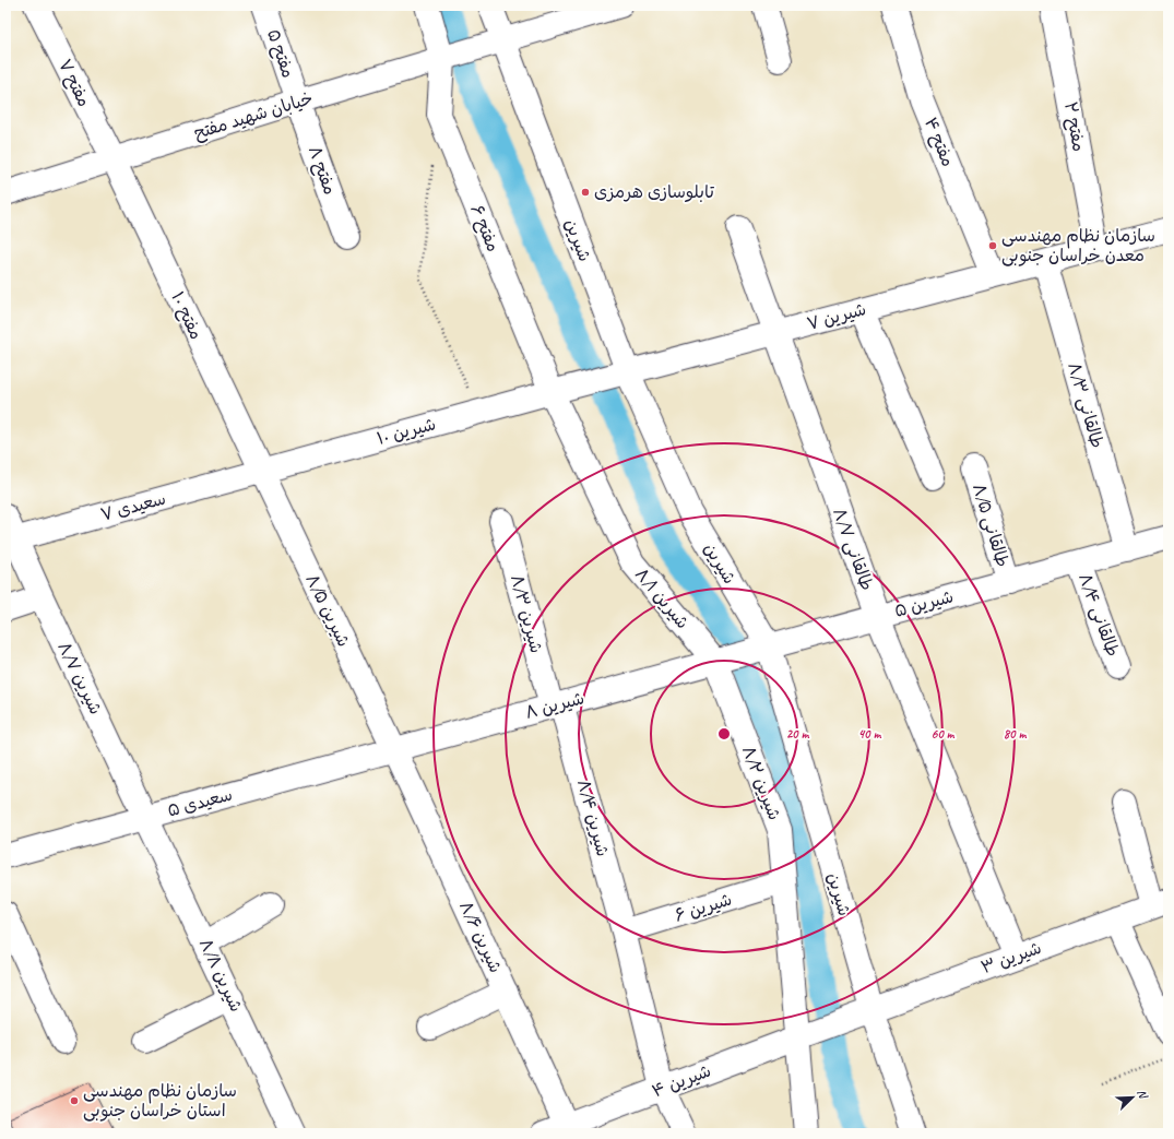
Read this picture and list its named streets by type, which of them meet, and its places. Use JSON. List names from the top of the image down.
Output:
{
  "streets": {
    "street": [
      "مفتح ۵",
      "مفتح ۷",
      "خیابان شهید مفتح",
      "مفتح ۲",
      "مفتح ۴",
      "مفتح ۸",
      "مفتح ۶",
      "شیرین",
      "مفتح ۱۰",
      "شیرین ۷",
      "طالقانی ۸/۳",
      "شیرین ۱۰",
      "سعیدی ۷",
      "طالقانی ۸/۵",
      "طالقانی ۸/۷",
      "شیرین ۸/۱",
      "شیرین ۵",
      "شیرین ۸/۵",
      "شیرین ۸/۳",
      "طالقانی ۸/۴",
      "شیرین ۸/۷",
      "شیرین ۸",
      "شیرین ۸/۲",
      "سعیدی ۵",
      "شیرین ۸/۴",
      "شیرین ۶",
      "شیرین ۸/۶",
      "شیرین ۳",
      "شیرین ۸/۸",
      "شیرین ۴"
    ]
  },
  "crossings": [
    ["مفتح ۵", "خیابان شهید مفتح"],
    ["مفتح ۵", "مفتح ۸"],
    ["مفتح ۷", "خیابان شهید مفتح"],
    ["مفتح ۷", "مفتح ۱۰"],
    ["خیابان شهید مفتح", "مفتح ۸"],
    ["خیابان شهید مفتح", "مفتح ۶"],
    ["خیابان شهید مفتح", "شیرین"],
    ["خیابان شهید مفتح", "مفتح ۱۰"],
    ["مفتح ۲", "شیرین ۷"],
    ["مفتح ۴", "شیرین ۷"],
    ["مفتح ۶", "شیرین ۷"],
    ["مفتح ۶", "شیرین ۱۰"],
    ["مفتح ۶", "شیرین ۸/۱"],
    ["شیرین", "شیرین ۷"],
    ["شیرین", "شیرین ۵"],
    ["شیرین", "شیرین ۳"],
    ["مفتح ۱۰", "شیرین ۱۰"],
    ["مفتح ۱۰", "سعیدی ۷"],
    ["مفتح ۱۰", "شیرین ۸/۵"],
    ["شیرین ۷", "طالقانی ۸/۳"],
    ["شیرین ۷", "شیرین ۱۰"],
    ["شیرین ۷", "طالقانی ۸/۷"],
    ["طالقانی ۸/۳", "شیرین ۵"],
    ["شیرین ۱۰", "سعیدی ۷"],
    ["شیرین ۱۰", "شیرین ۸/۵"],
    ["سعیدی ۷", "شیرین ۸/۵"],
    ["سعیدی ۷", "شیرین ۸/۷"],
    ["طالقانی ۸/۵", "شیرین ۵"],
    ["طالقانی ۸/۷", "شیرین ۵"],
    ["طالقانی ۸/۷", "شیرین ۳"],
    ["شیرین ۸/۱", "شیرین ۵"],
    ["شیرین ۸/۱", "شیرین ۸"],
    ["شیرین ۸/۱", "شیرین ۸/۲"],
    ["شیرین ۵", "طالقانی ۸/۴"],
    ["شیرین ۵", "شیرین ۸"],
    ["شیرین ۵", "شیرین ۸/۲"],
    ["شیرین ۸/۵", "شیرین ۸"],
    ["شیرین ۸/۵", "سعیدی ۵"],
    ["شیرین ۸/۵", "شیرین ۸/۶"],
    ["شیرین ۸/۳", "شیرین ۸"],
    ["شیرین ۸/۳", "شیرین ۸/۴"],
    ["شیرین ۸/۷", "سعیدی ۵"],
    ["شیرین ۸/۷", "شیرین ۸/۸"],
    ["شیرین ۸", "شیرین ۸/۲"],
    ["شیرین ۸", "سعیدی ۵"],
    ["شیرین ۸", "شیرین ۸/۴"],
    ["شیرین ۸", "شیرین ۸/۶"],
    ["شیرین ۸/۲", "شیرین ۶"],
    ["شیرین ۸/۲", "شیرین ۳"],
    ["شیرین ۸/۲", "شیرین ۴"],
    ["سعیدی ۵", "شیرین ۸/۶"],
    ["سعیدی ۵", "شیرین ۸/۸"],
    ["شیرین ۸/۴", "شیرین ۶"],
    ["شیرین ۸/۴", "شیرین ۴"],
    ["شیرین ۸/۶", "شیرین ۴"],
    ["شیرین ۳", "شیرین ۴"]
  ],
  "places": ["تابلوسازی هرمزی", "سازمان نظام مهندسی معدن خراسان جنوبی", "سازمان نظام مهندسی استان خراسان جنوبی"],
  "north": "top right",
  "rings": [
    "20 m",
    "40 m",
    "60 m",
    "80 m"
  ]
}
